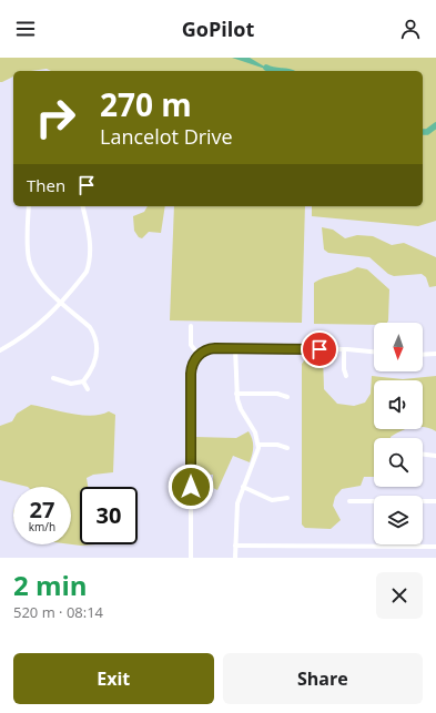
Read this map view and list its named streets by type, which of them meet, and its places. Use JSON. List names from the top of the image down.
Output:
{
  "north": "bottom",
  "page": {
    "header": "GoPilot",
    "turn": ["270 m", "Lancelot Drive"],
    "then": "Then",
    "speed": "27 km/h",
    "limit": "30",
    "heading": ["2 min", "520 m · 08:14"],
    "buttons": ["Exit", "Share"]
  }
}
